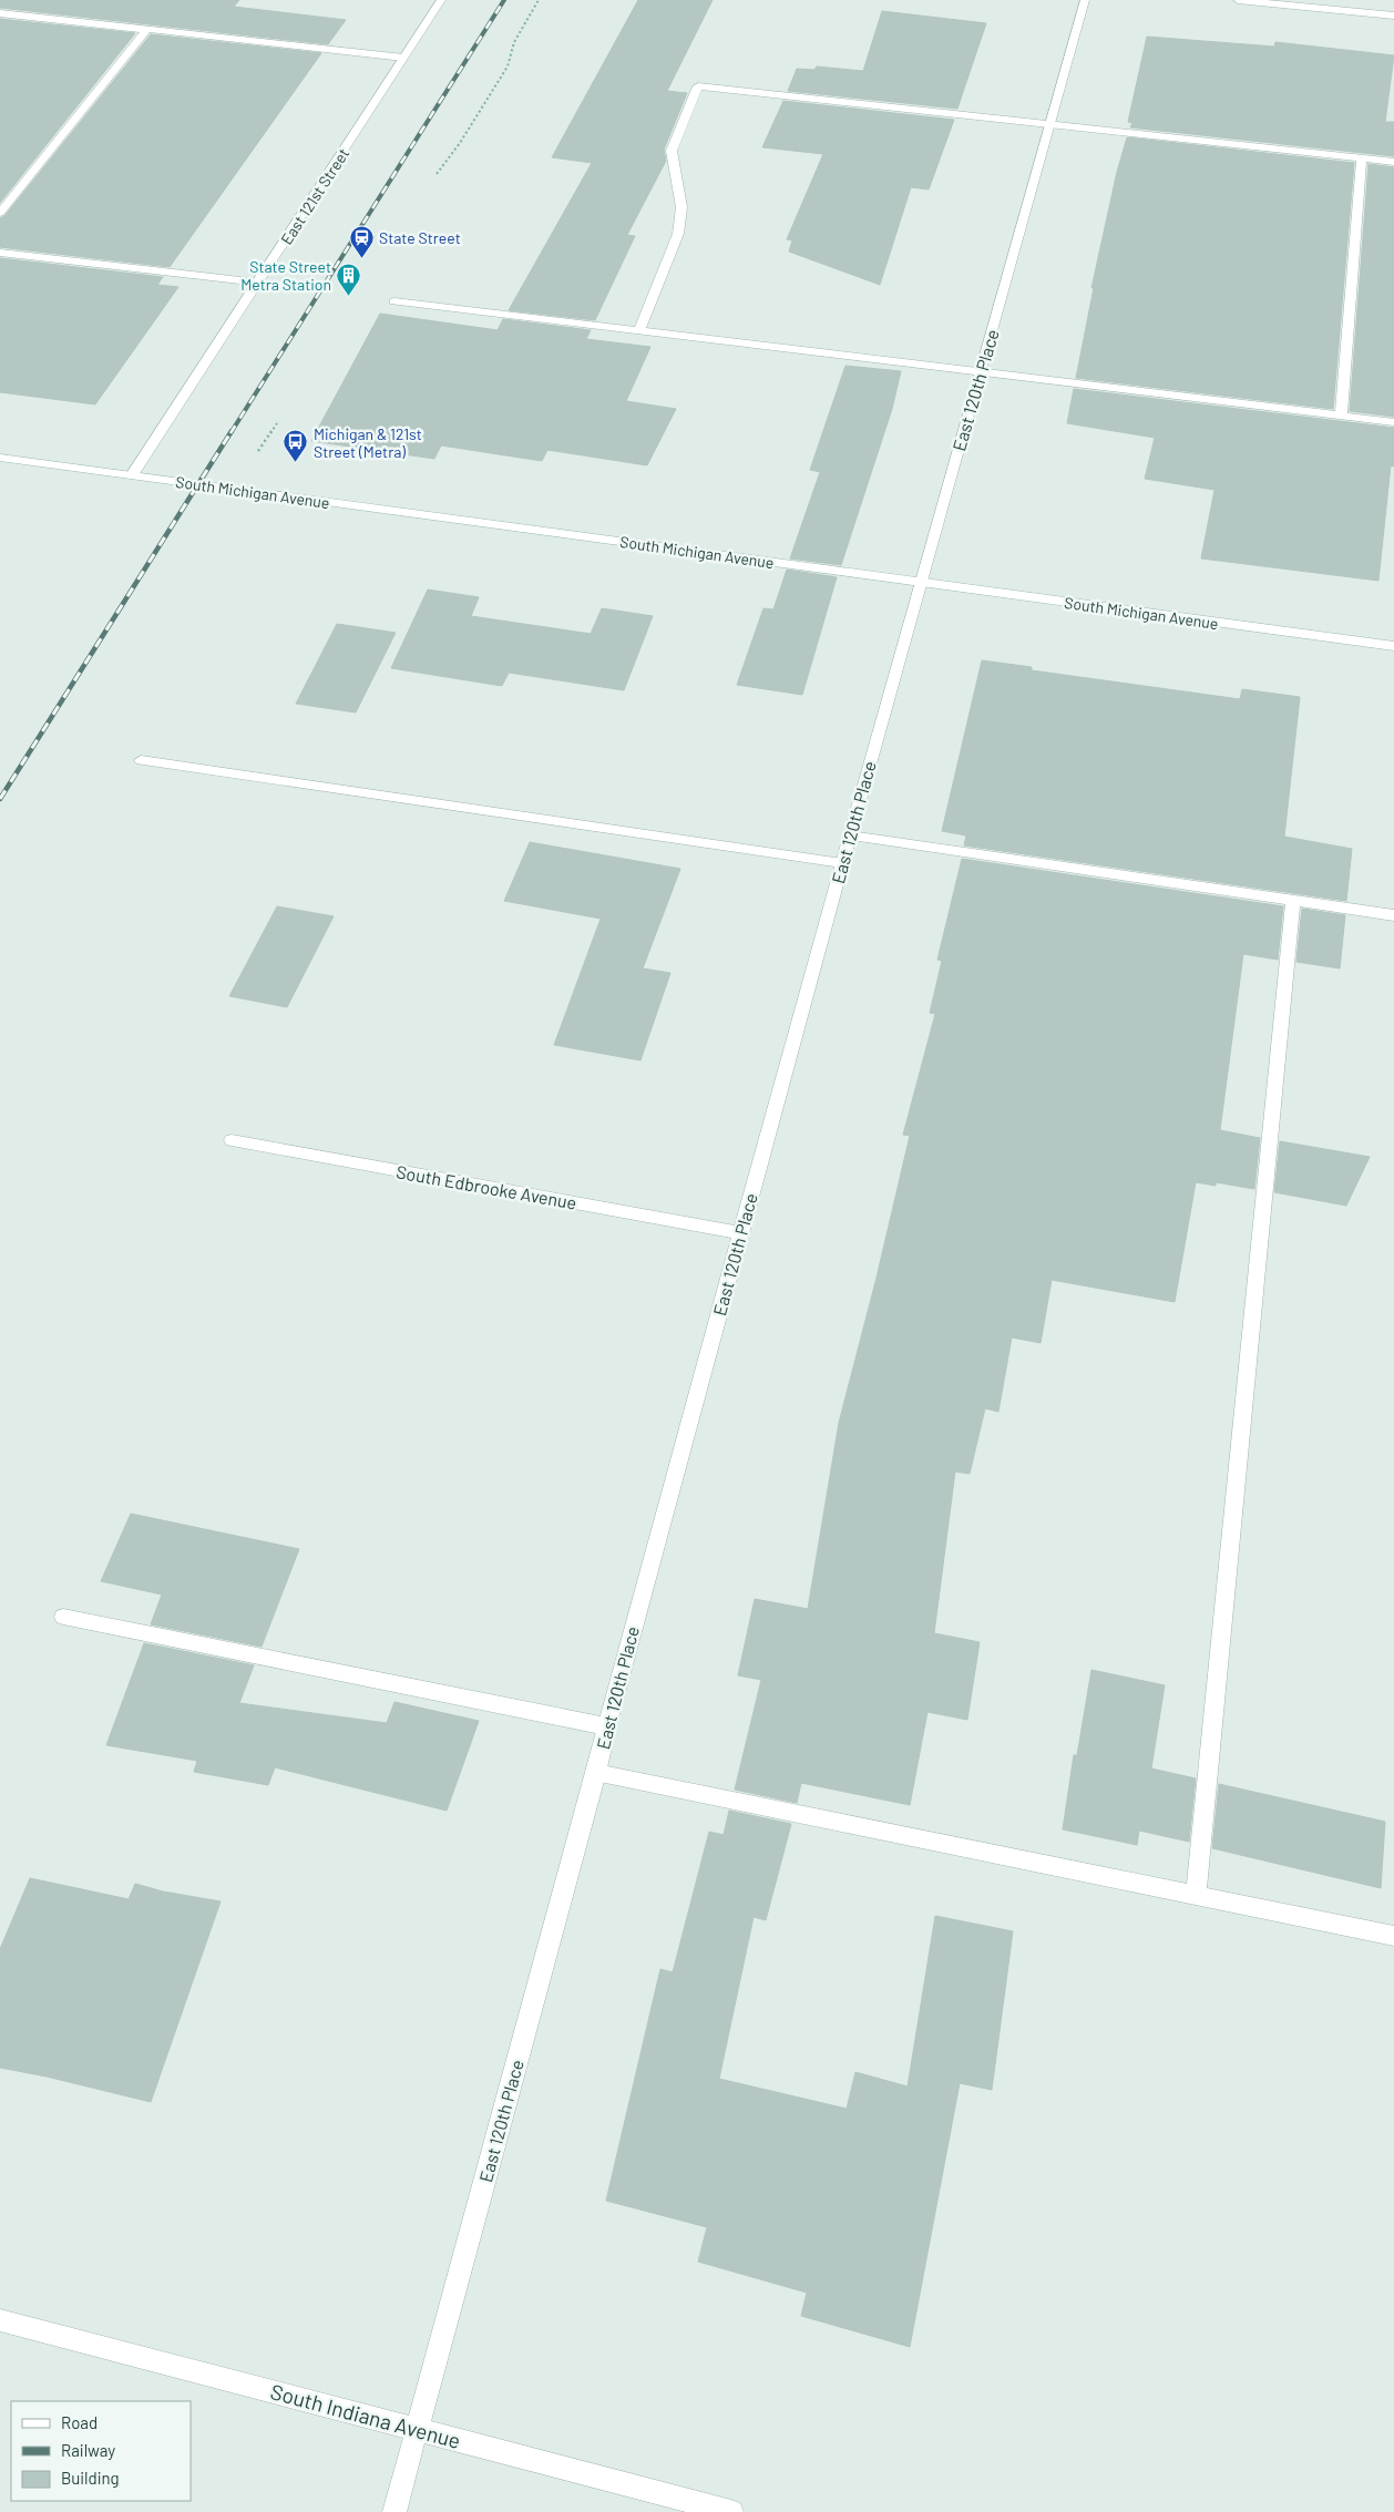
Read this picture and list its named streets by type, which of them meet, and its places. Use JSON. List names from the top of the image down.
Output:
{
  "streets": {
    "street": [
      "East 121st Street",
      "East 120th Place",
      "South Michigan Avenue",
      "South Edbrooke Avenue",
      "South Indiana Avenue"
    ]
  },
  "crossings": [
    ["East 121st Street", "South Michigan Avenue"],
    ["East 120th Place", "South Michigan Avenue"],
    ["East 120th Place", "South Edbrooke Avenue"],
    ["East 120th Place", "South Indiana Avenue"]
  ],
  "places": {
    "station": ["State Street"],
    "building": ["State Street Metra Station"],
    "bus stop": ["Michigan & 121st Street (Metra)"]
  },
  "legend": ["Road", "Railway", "Building"]
}
